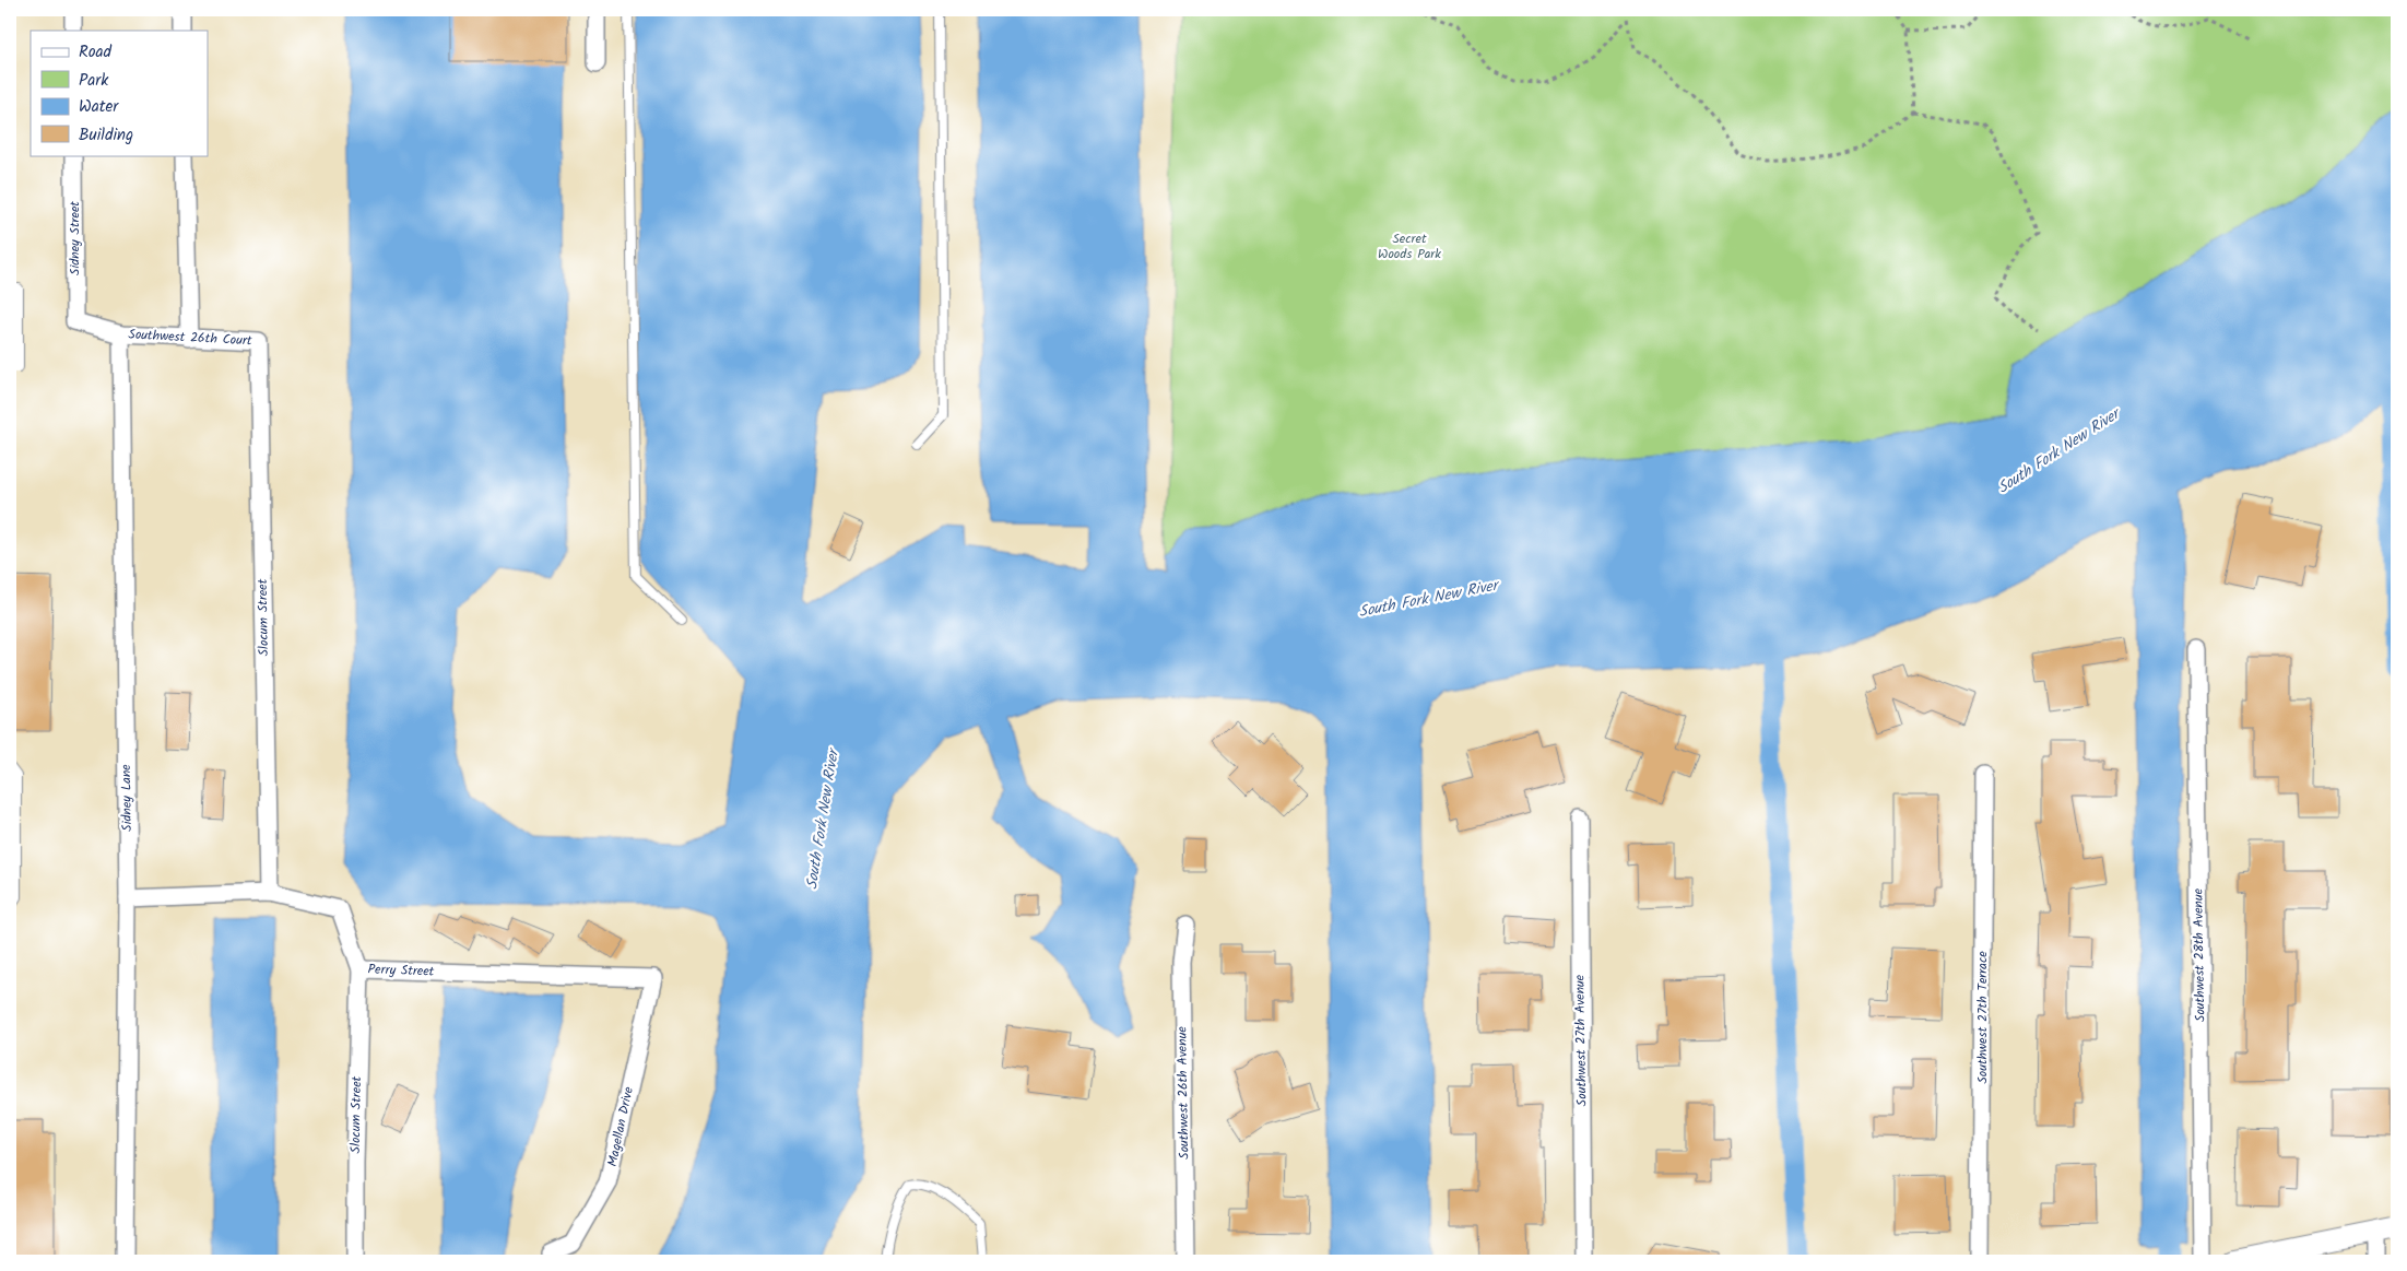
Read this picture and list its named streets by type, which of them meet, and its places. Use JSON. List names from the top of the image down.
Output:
{
  "streets": {
    "street": [
      "Sidney Street",
      "Southwest 26th Court",
      "Slocum Street",
      "Sidney Lane",
      "Southwest 28th Avenue",
      "Perry Street",
      "Southwest 27th Terrace",
      "Southwest 27th Avenue",
      "Southwest 26th Avenue",
      "Magellan Drive"
    ]
  },
  "crossings": [
    ["Sidney Street", "Southwest 26th Court"],
    ["Southwest 26th Court", "Slocum Street"],
    ["Southwest 26th Court", "Sidney Lane"],
    ["Slocum Street", "Perry Street"],
    ["Sidney Lane", "Perry Street"],
    ["Perry Street", "Magellan Drive"]
  ],
  "water": ["South Fork New River"],
  "parks": ["Secret Woods Park"],
  "legend": [
    "Road",
    "Park",
    "Water",
    "Building"
  ]
}
